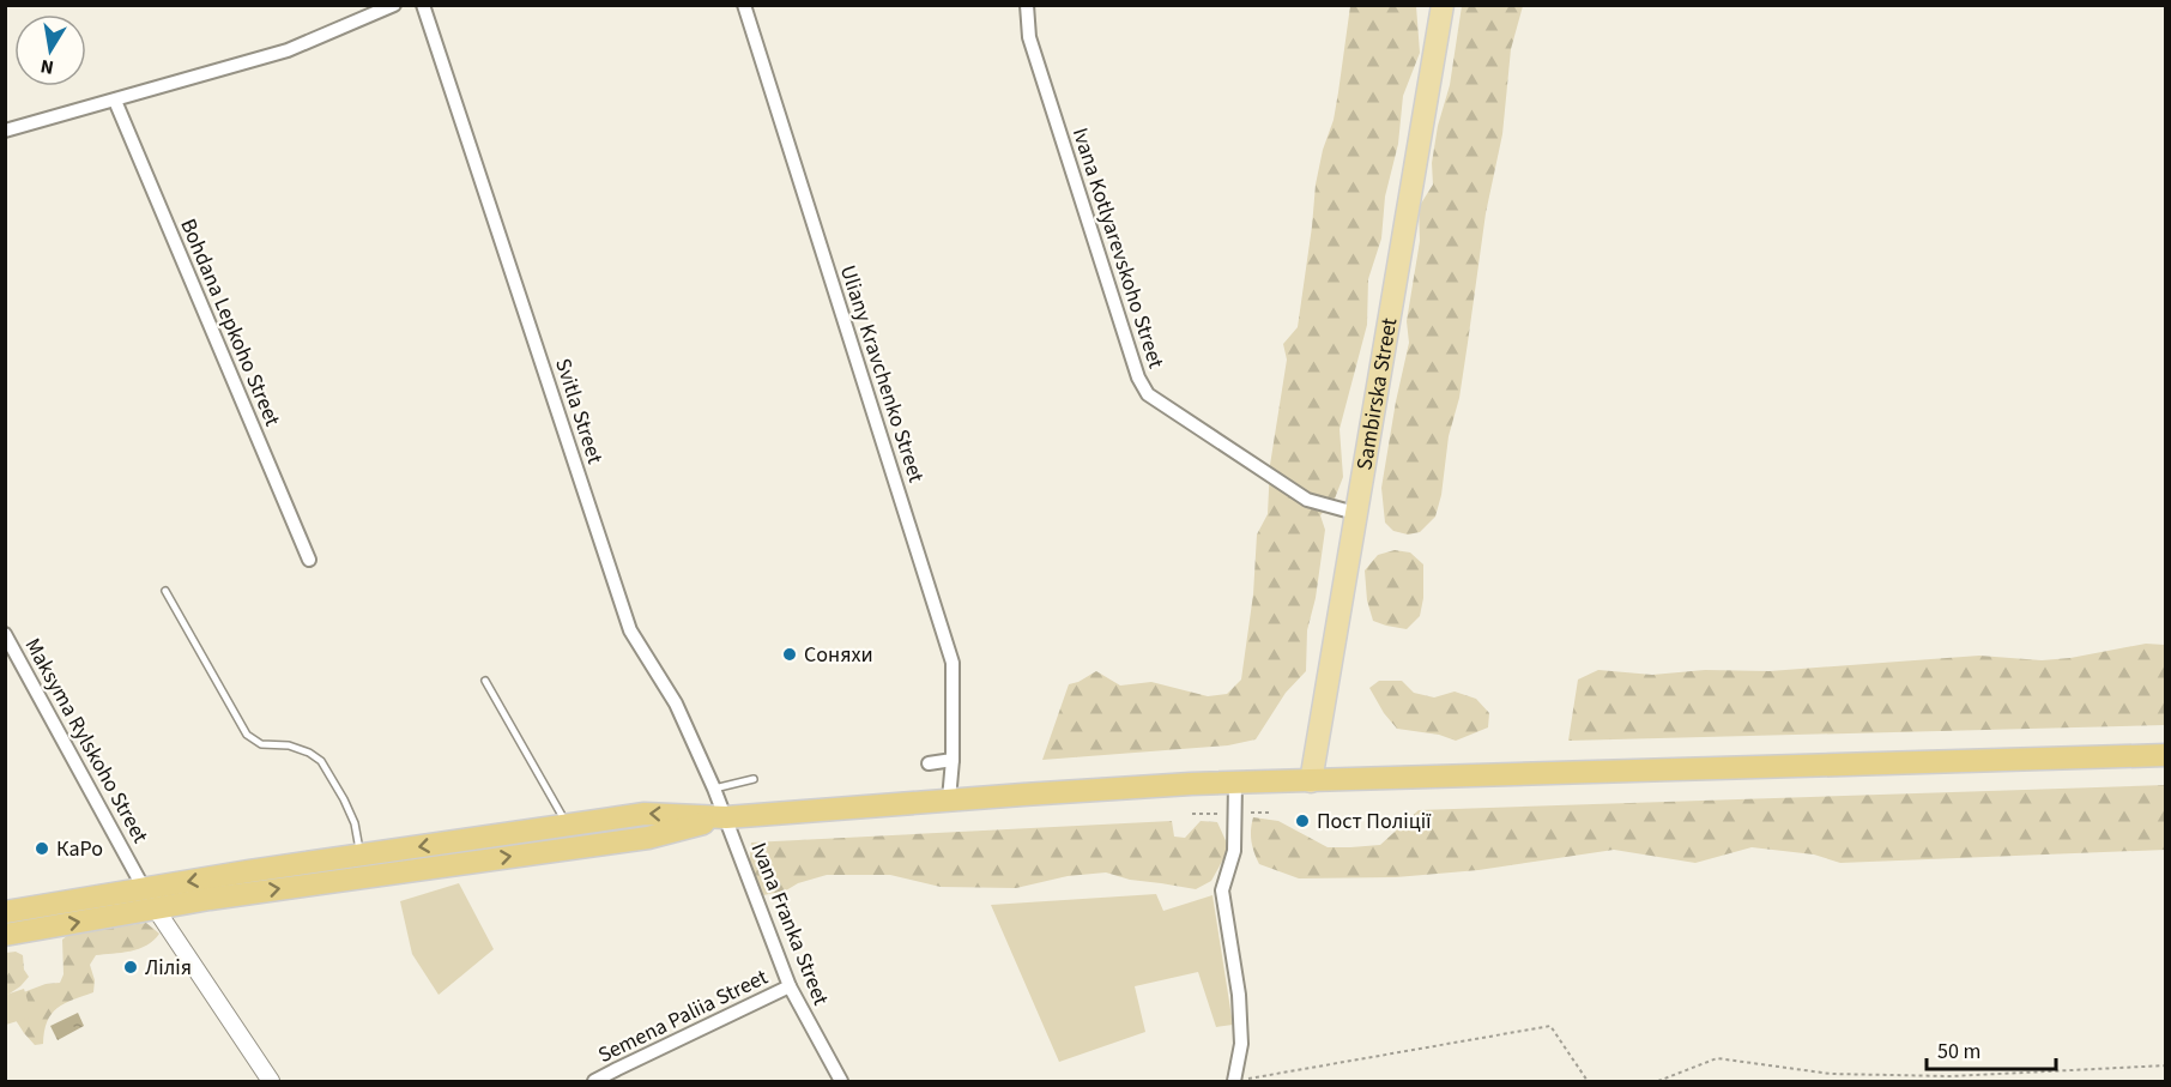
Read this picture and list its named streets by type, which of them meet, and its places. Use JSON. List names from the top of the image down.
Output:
{
  "streets": {
    "main road": ["Sambirska Street"],
    "street": [
      "Ivana Kotlyarevskoho Street",
      "Bohdana Lepkoho Street",
      "Uliany Kravchenko Street",
      "Svitla Street",
      "Maksyma Rylskoho Street",
      "Ivana Franka Street",
      "Semena Paliia Street"
    ]
  },
  "crossings": [
    ["Ivana Kotlyarevskoho Street", "Sambirska Street"],
    ["Svitla Street", "Ivana Franka Street"],
    ["Ivana Franka Street", "Semena Paliia Street"]
  ],
  "places": [
    "Соняхи",
    "Пост Поліції",
    "КаРо",
    "Лілія"
  ],
  "scale_bar": "50 m",
  "north": "bottom"
}
